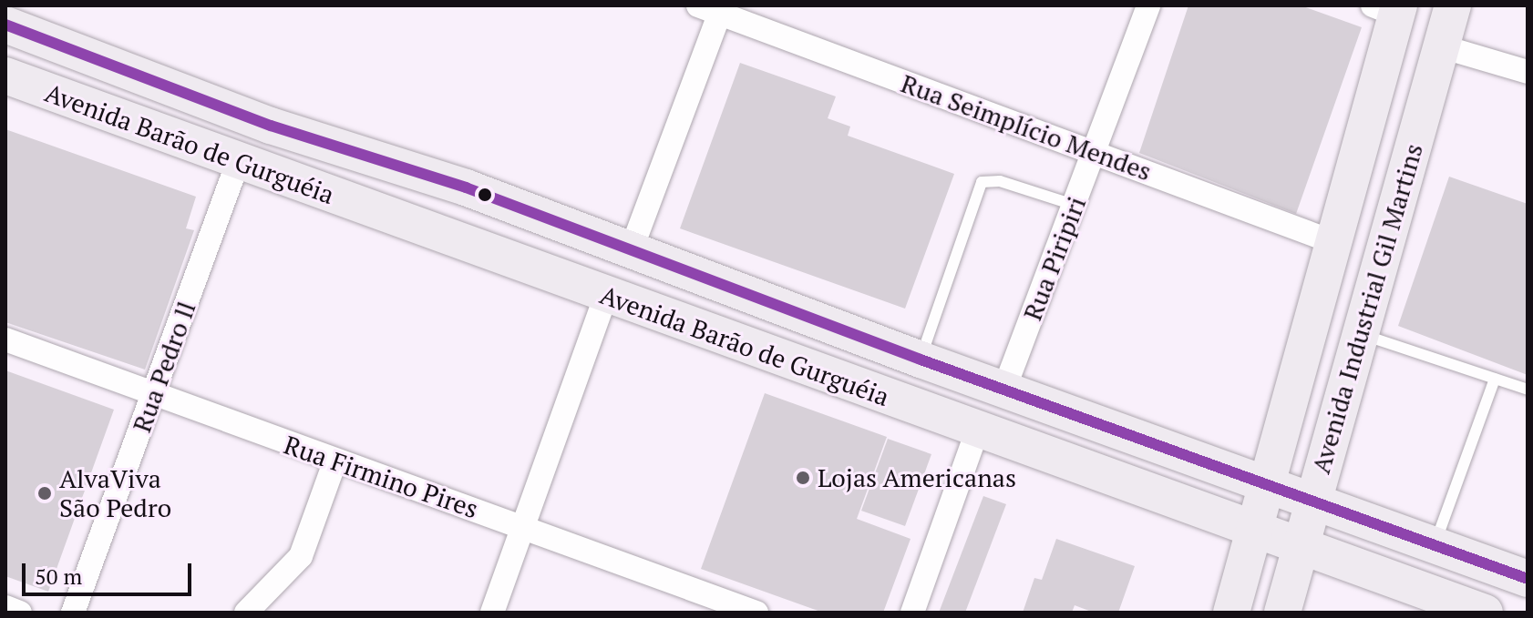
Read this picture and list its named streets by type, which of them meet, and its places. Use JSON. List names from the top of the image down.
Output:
{
  "streets": {
    "main road": ["Avenida Barão de Gurguéia", "Avenida Industrial Gil Martins"],
    "street": [
      "Rua Seimplício Mendes",
      "Rua Piripiri",
      "Rua Pedro ll",
      "Rua Firmino Pires"
    ]
  },
  "crossings": [
    ["Rua Seimplício Mendes", "Rua Piripiri"],
    ["Rua Seimplício Mendes", "Avenida Industrial Gil Martins"],
    ["Avenida Barão de Gurguéia", "Rua Piripiri"],
    ["Avenida Barão de Gurguéia", "Avenida Industrial Gil Martins"],
    ["Avenida Barão de Gurguéia", "Rua Pedro ll"],
    ["Rua Pedro ll", "Rua Firmino Pires"]
  ],
  "places": ["Lojas Americanas", "AlvaViva São Pedro"],
  "scale_bar": "50 m"
}
